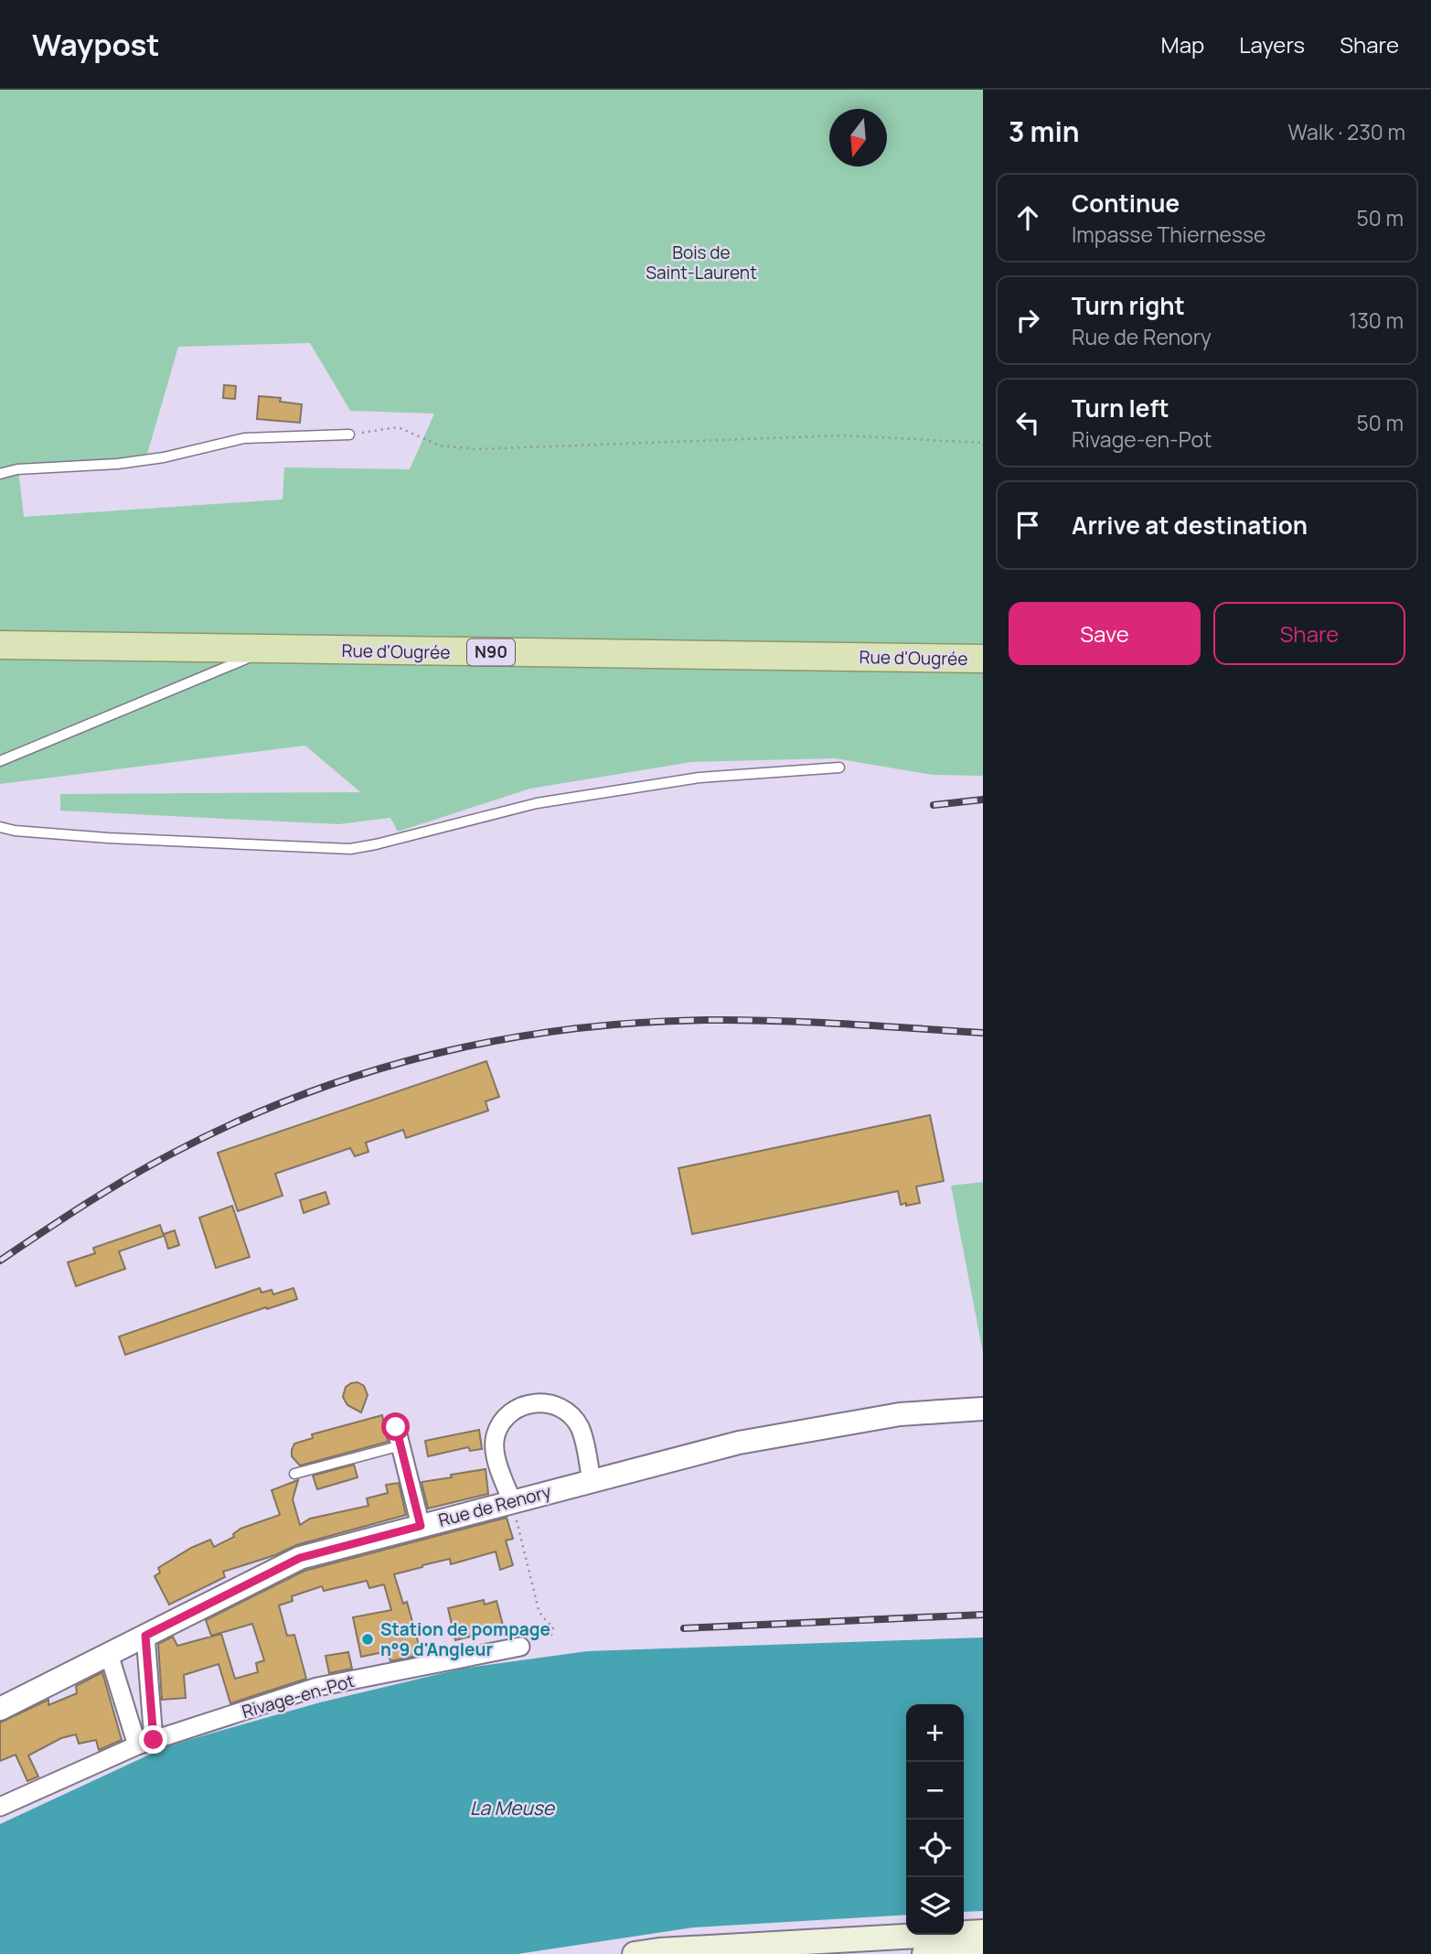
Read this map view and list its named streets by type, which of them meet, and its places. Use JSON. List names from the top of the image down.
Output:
{
  "streets": {
    "main road": ["Rue d'Ougrée", "N90"],
    "street": ["Rue de Renory", "Rivage-en-Pot"]
  },
  "water": ["La Meuse"],
  "parks": ["Bois de Saint-Laurent"],
  "places": ["Station de pompage n°9 d'Angleur"],
  "north": "bottom",
  "page": {
    "header": "Waypost",
    "nav": ["Map", "Layers", "Share"],
    "heading": ["3 min", "Walk · 230 m"],
    "list": [
      ["Continue", "Impasse Thiernesse", "50 m"],
      ["Turn right", "Rue de Renory", "130 m"],
      ["Turn left", "Rivage-en-Pot", "50 m"],
      "Arrive at destination"
    ],
    "buttons": ["Save", "Share"],
    "map_buttons": ["+", "−"]
  }
}
